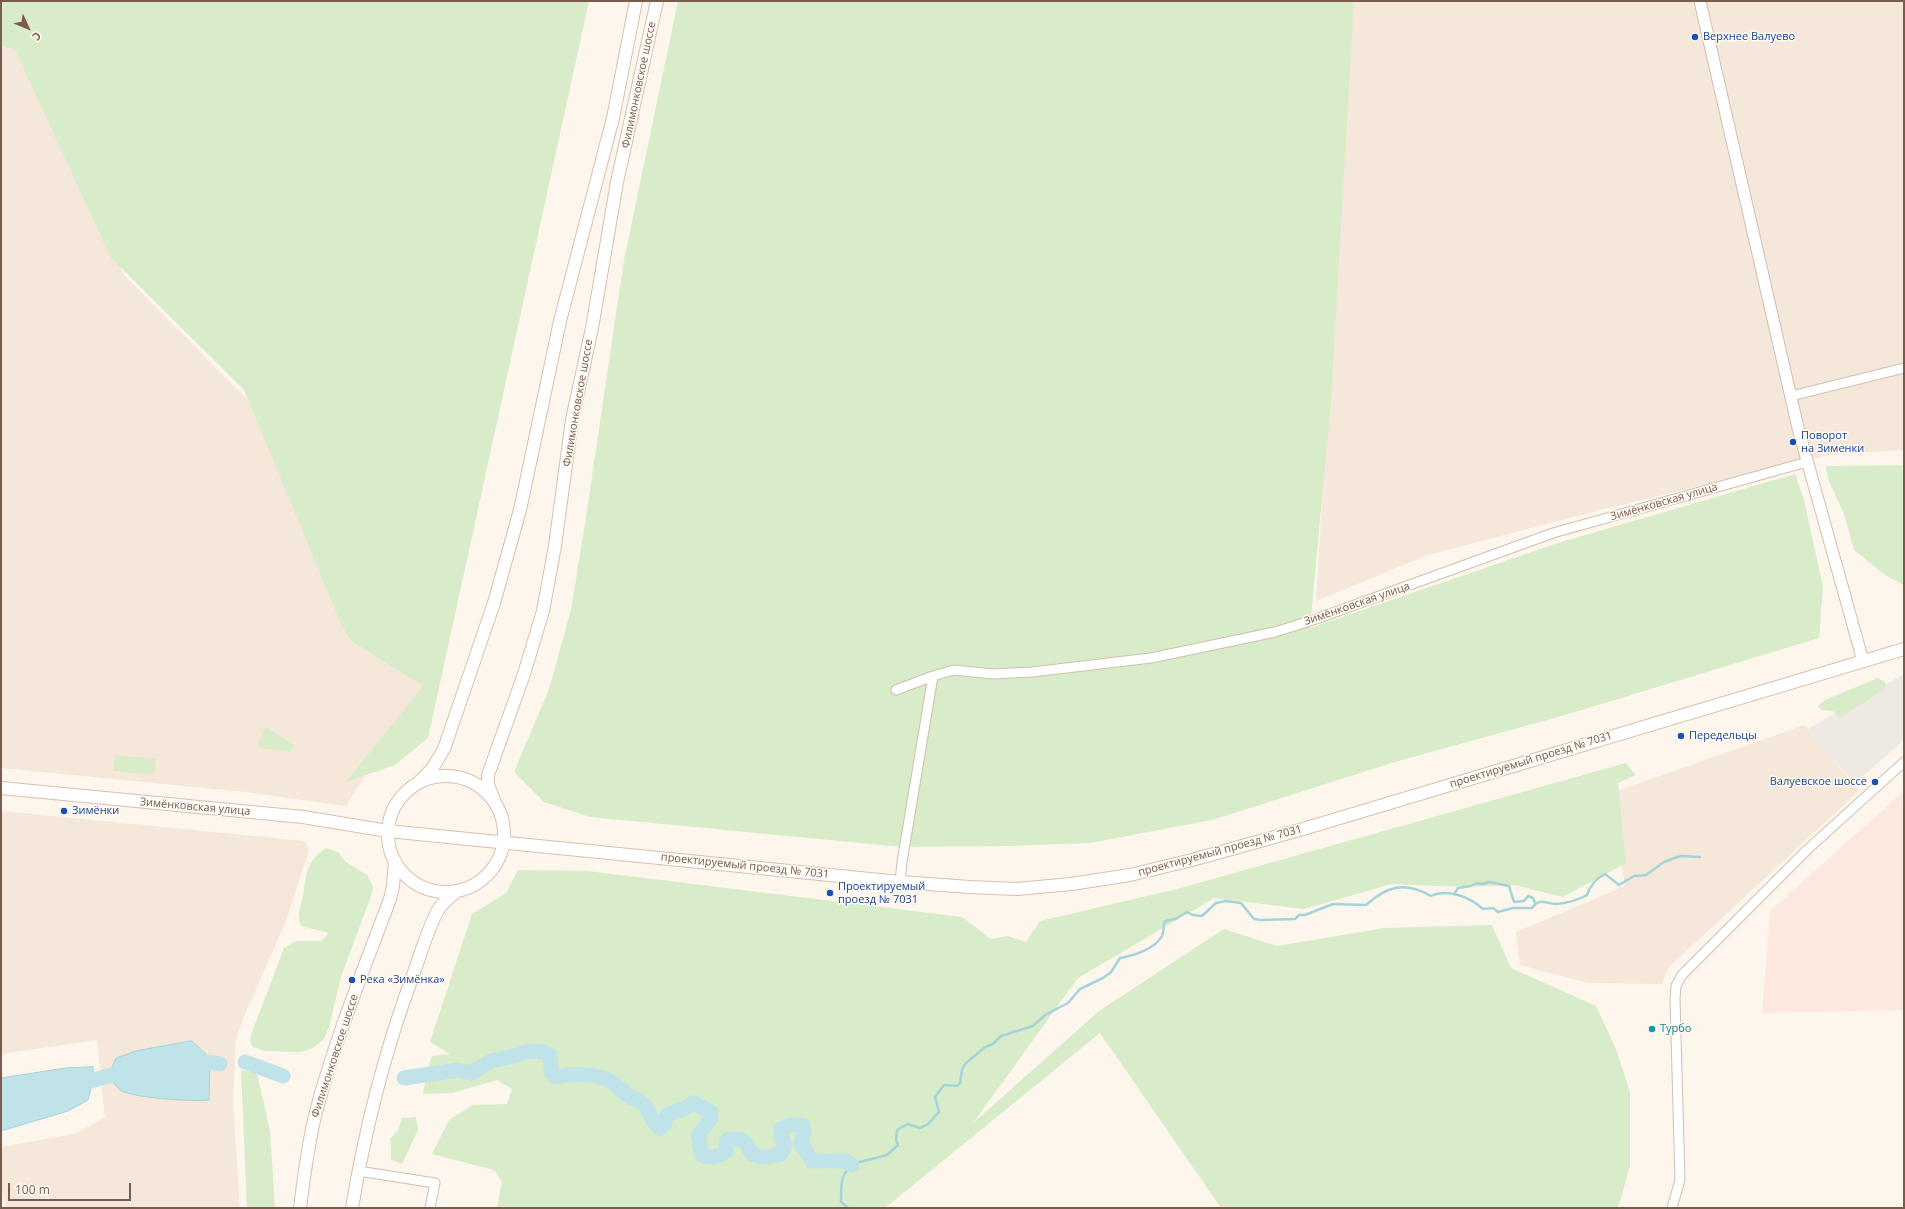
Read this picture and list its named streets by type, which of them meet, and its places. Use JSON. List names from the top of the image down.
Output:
{
  "streets": {
    "main road": ["Филимонковское шоссе", "Зимёнковская улица", "проектируемый проезд № 7031"]
  },
  "crossings": [
    ["Филимонковское шоссе", "Зимёнковская улица"],
    ["Филимонковское шоссе", "проектируемый проезд № 7031"],
    ["Зимёнковская улица", "проектируемый проезд № 7031"]
  ],
  "places": [
    "Верхнее Валуево",
    "Поворот на Зименки",
    "Передельцы",
    "Валуевское шоссе",
    "Зимёнки",
    "Проектируемый проезд № 7031",
    "Река «Зимёнка»",
    "Турбо"
  ],
  "scale_bar": "100 m",
  "north": "bottom right"
}
